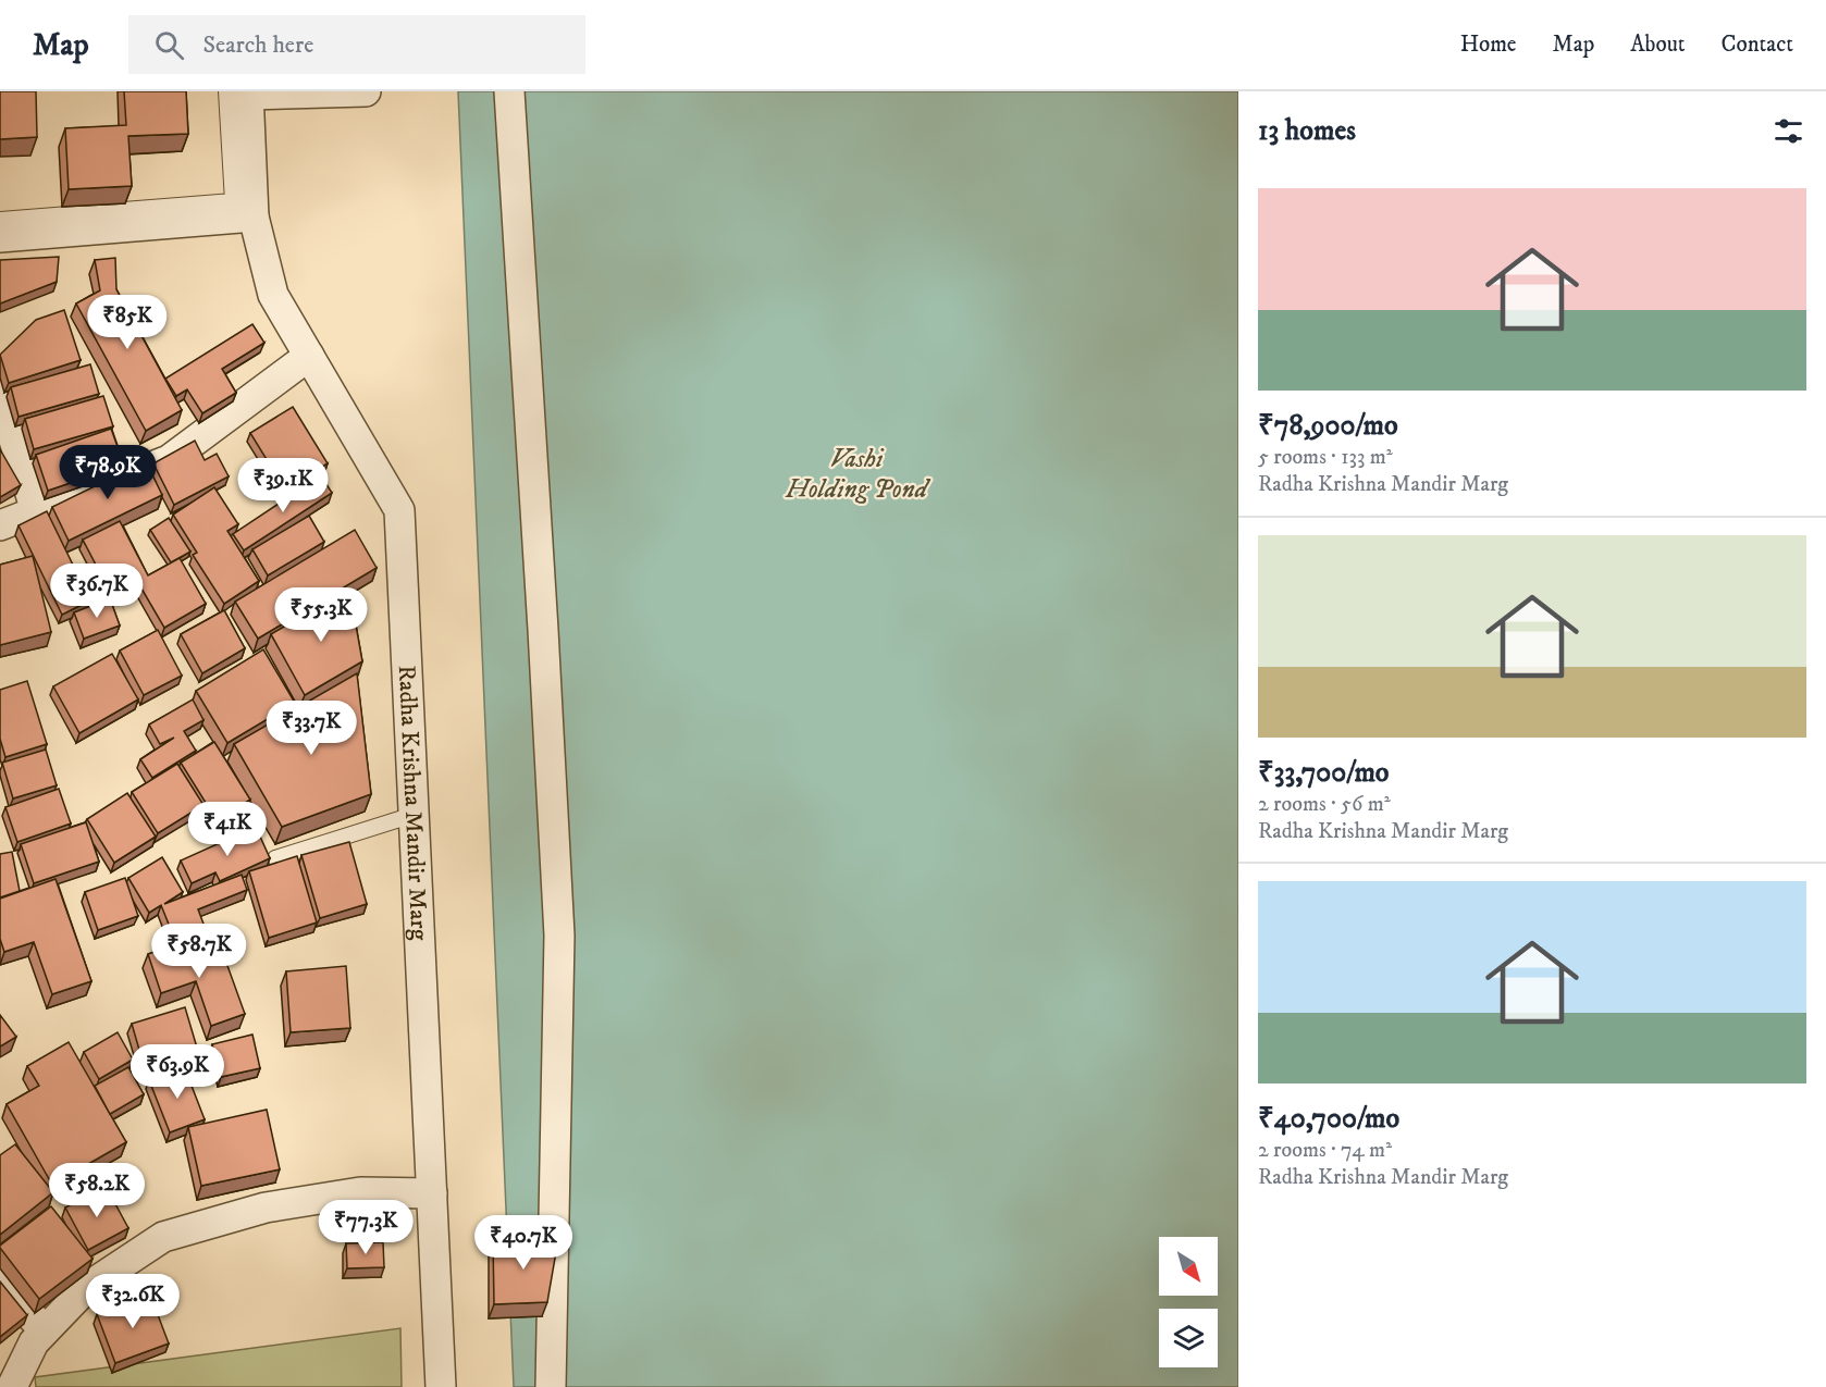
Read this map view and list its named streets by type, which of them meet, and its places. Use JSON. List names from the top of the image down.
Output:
{
  "streets": {
    "street": ["Radha Krishna Mandir Marg"]
  },
  "water": ["Vashi Holding Pond"],
  "north": "bottom right",
  "page": {
    "header": "Map",
    "search": "Search here",
    "nav": [
      "Home",
      "Map",
      "About",
      "Contact"
    ],
    "heading": "13 homes",
    "list": [
      {
        "name": "₹78,900/mo",
        "note": "5 rooms · 133 m² · Radha Krishna Mandir Marg"
      },
      {
        "name": "₹33,700/mo",
        "note": "2 rooms · 56 m² · Radha Krishna Mandir Marg"
      },
      {
        "name": "₹40,700/mo",
        "note": "2 rooms · 74 m² · Radha Krishna Mandir Marg"
      }
    ],
    "price": [
      "₹85K",
      "₹78.9K",
      "₹39.1K",
      "₹36.7K",
      "₹55.3K",
      "₹33.7K",
      "₹41K",
      "₹58.7K",
      "₹63.9K",
      "₹58.2K",
      "₹77.3K",
      "₹40.7K",
      "₹32.6K"
    ]
  }
}
